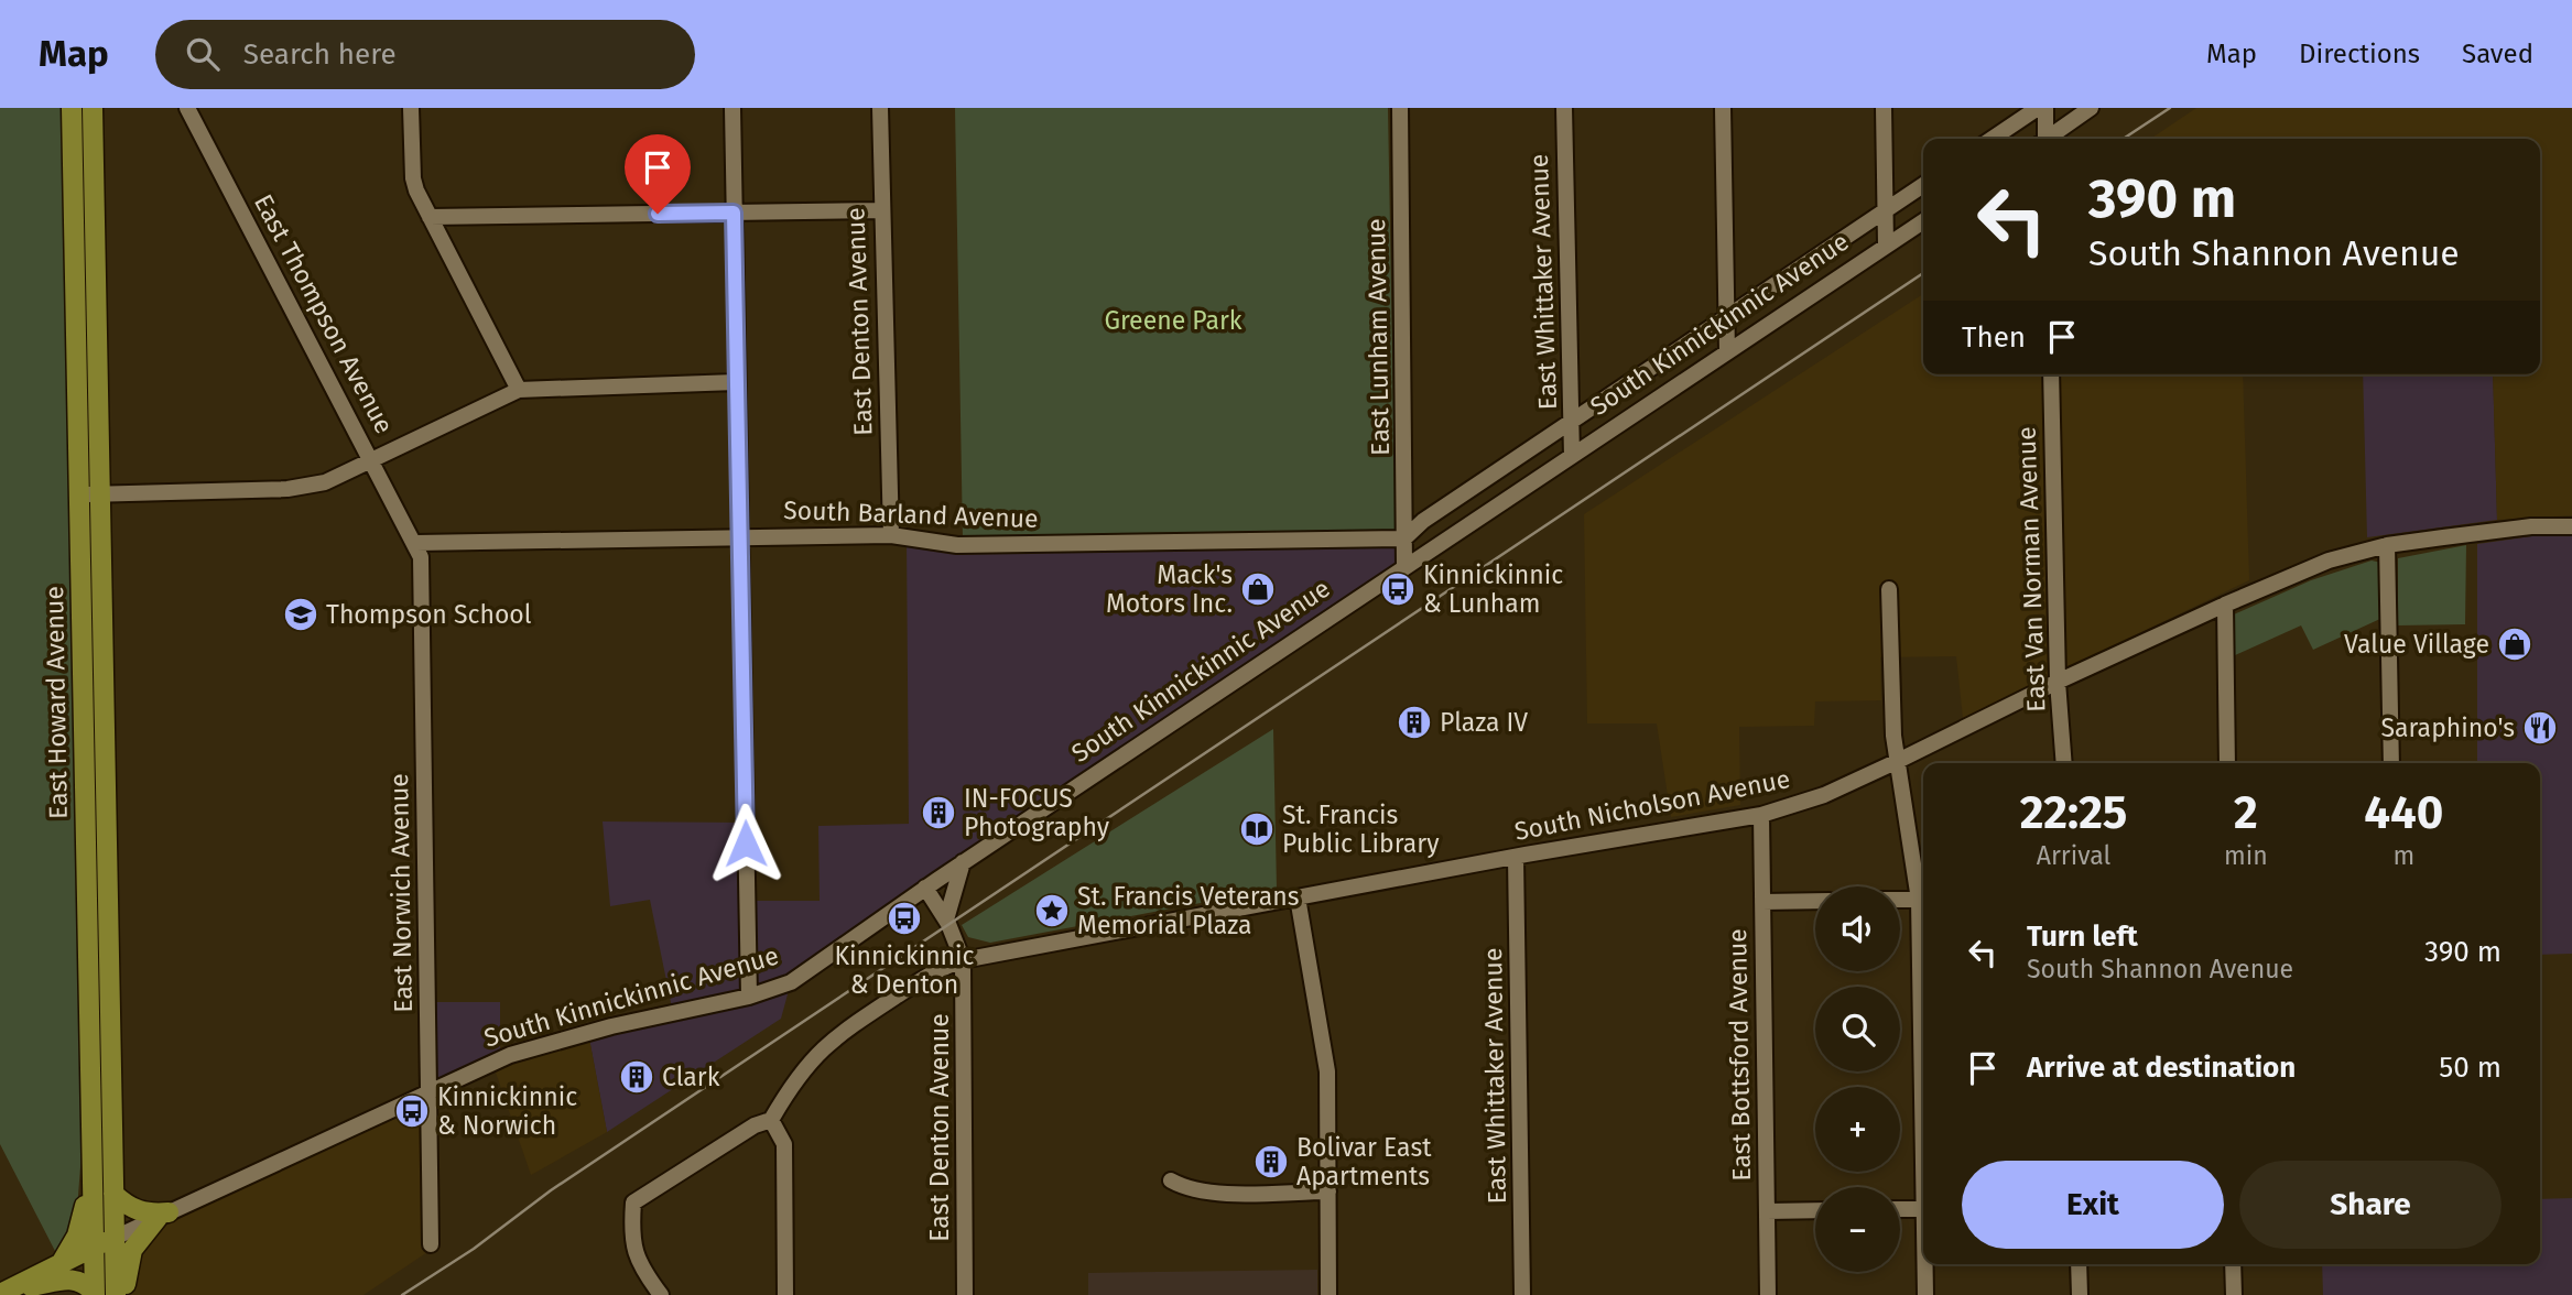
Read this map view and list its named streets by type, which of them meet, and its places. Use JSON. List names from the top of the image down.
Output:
{
  "streets": {
    "main road": ["South Kinnickinnic Avenue", "East Howard Avenue"],
    "street": [
      "East Whittaker Avenue",
      "East Thompson Avenue",
      "East Denton Avenue",
      "East Lunham Avenue",
      "South Barland Avenue",
      "East Van Norman Avenue",
      "South Nicholson Avenue",
      "East Norwich Avenue",
      "East Bottsford Avenue"
    ]
  },
  "crossings": [
    ["East Whittaker Avenue", "South Kinnickinnic Avenue"],
    ["East Whittaker Avenue", "South Nicholson Avenue"],
    ["East Thompson Avenue", "South Barland Avenue"],
    ["East Thompson Avenue", "East Norwich Avenue"],
    ["East Denton Avenue", "South Barland Avenue"],
    ["East Denton Avenue", "South Nicholson Avenue"],
    ["South Kinnickinnic Avenue", "East Lunham Avenue"],
    ["South Kinnickinnic Avenue", "South Barland Avenue"],
    ["South Kinnickinnic Avenue", "East Howard Avenue"],
    ["South Kinnickinnic Avenue", "East Norwich Avenue"],
    ["East Lunham Avenue", "South Barland Avenue"],
    ["South Barland Avenue", "East Norwich Avenue"],
    ["East Van Norman Avenue", "South Nicholson Avenue"],
    ["South Nicholson Avenue", "East Bottsford Avenue"]
  ],
  "parks": ["Greene Park"],
  "places": {
    "shop": ["Mack's Motors Inc.", "Value Village"],
    "bus stop": ["Kinnickinnic & Lunham", "Kinnickinnic & Denton", "Kinnickinnic & Norwich"],
    "school or university": ["Thompson School"],
    "building": [
      "Plaza IV",
      "IN-FOCUS Photography",
      "Clark",
      "Bolivar East Apartments"
    ],
    "restaurant": ["Saraphino's"],
    "library": ["St. Francis Public Library"],
    "place": ["St. Francis Veterans Memorial Plaza"]
  },
  "page": {
    "header": "Map",
    "search": "Search here",
    "nav": ["Map", "Directions", "Saved"],
    "turn": ["390 m", "South Shannon Avenue"],
    "then": "Then",
    "eta": [
      "22:25",
      "Arrival",
      "2",
      "min",
      "440",
      "m"
    ],
    "map_buttons": ["+", "−"],
    "list": [
      {
        "name": "Turn left",
        "note": "South Shannon Avenue",
        "value": "390 m"
      },
      {
        "name": "Arrive at destination",
        "value": "50 m"
      }
    ],
    "buttons": ["Exit", "Share"]
  }
}
